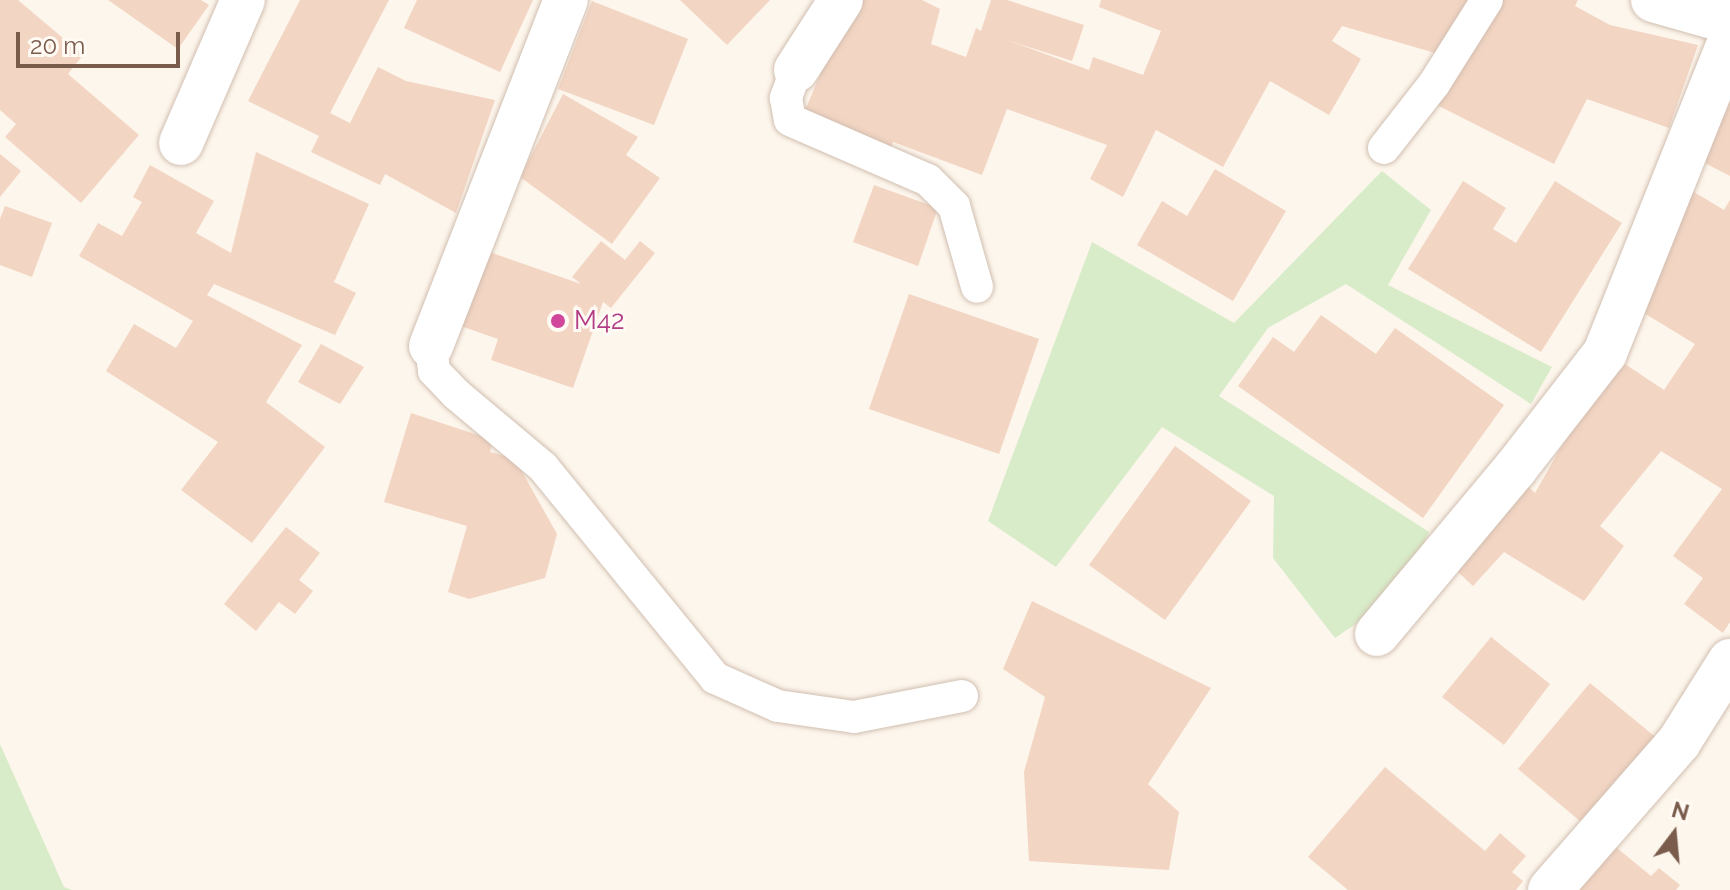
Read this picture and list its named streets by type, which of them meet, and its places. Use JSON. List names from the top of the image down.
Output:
{
  "places": ["M42"],
  "scale_bar": "20 m",
  "north": "top"
}
